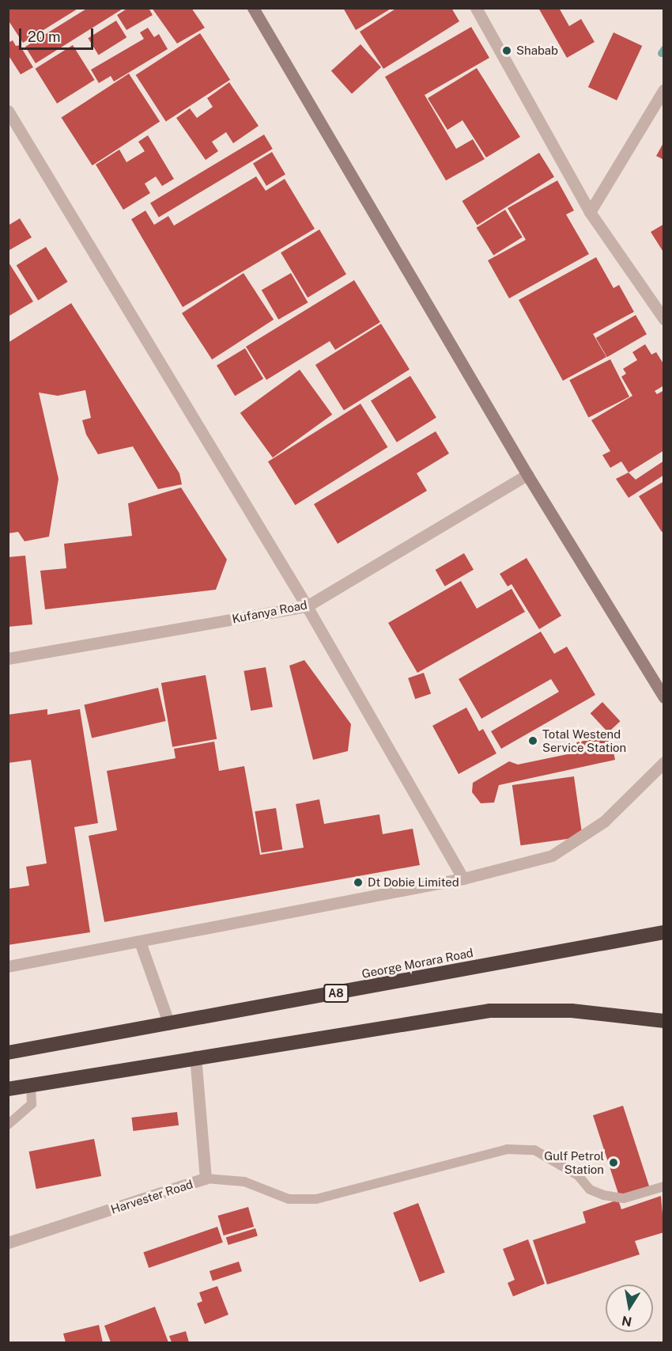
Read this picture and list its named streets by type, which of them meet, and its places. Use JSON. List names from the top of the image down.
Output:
{
  "streets": {
    "highway": ["George Morara Road", "A8"],
    "street": ["Kufanya Road", "Harvester Road"]
  },
  "places": [
    "Shabab",
    "Total Westend Service Station",
    "Dt Dobie Limited",
    "Gulf Petrol Station"
  ],
  "scale_bar": "20 m",
  "north": "bottom"
}
